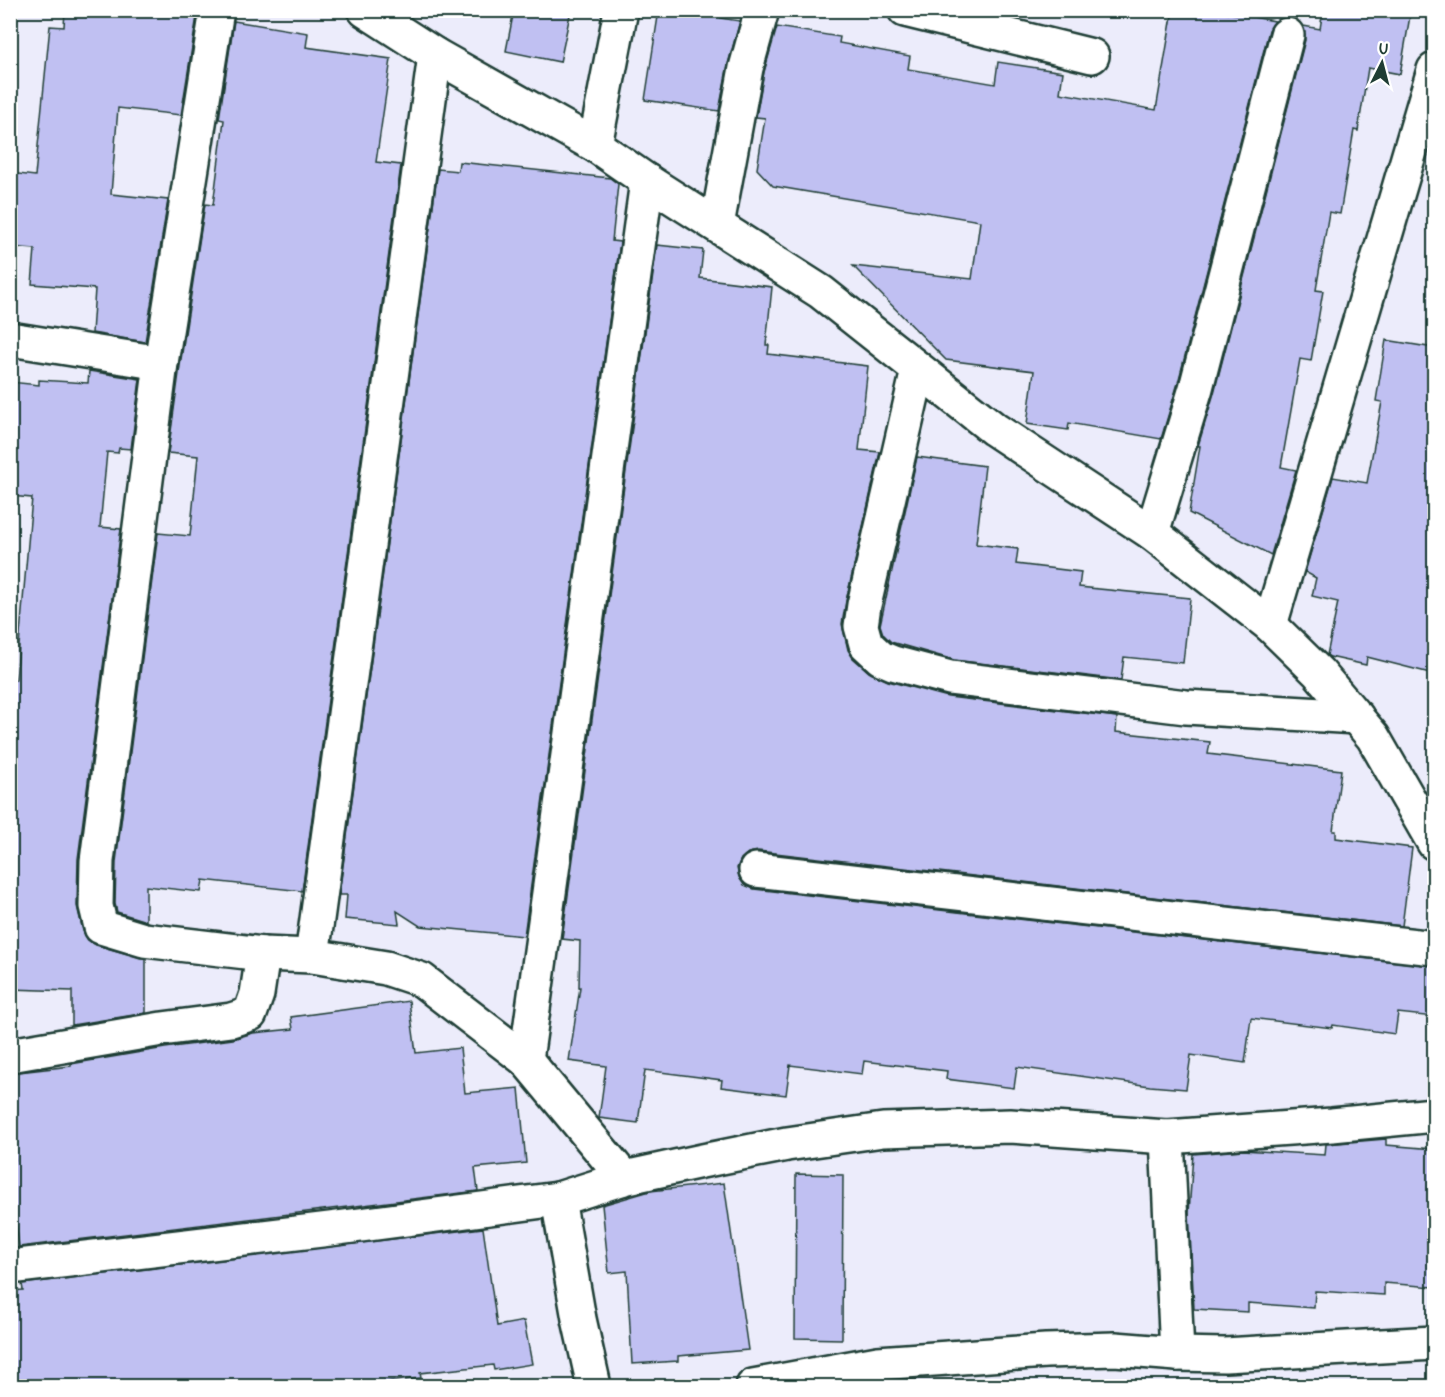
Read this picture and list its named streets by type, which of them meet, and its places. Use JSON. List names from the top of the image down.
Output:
{
  "north": "top"
}
